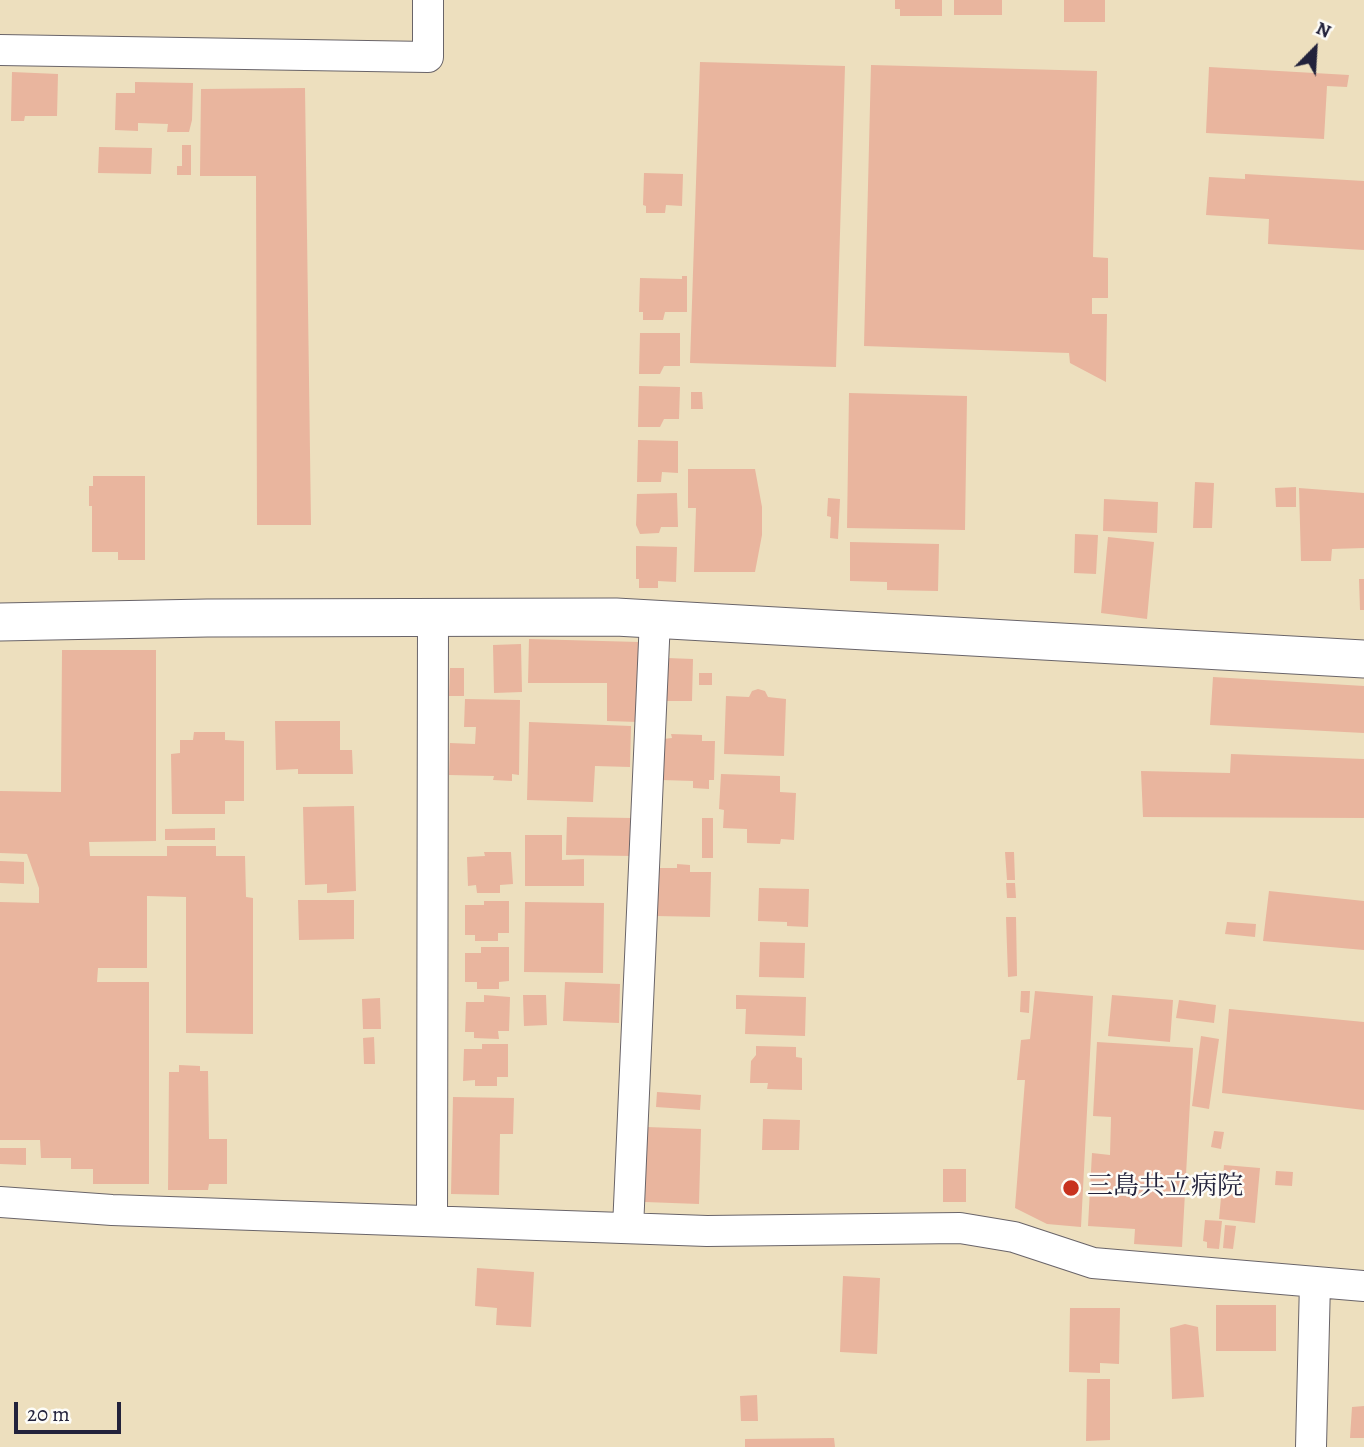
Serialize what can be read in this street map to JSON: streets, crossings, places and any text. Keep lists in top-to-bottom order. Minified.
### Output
{"places":["三島共立病院"],"scale_bar":"20 m","north":"top right"}
